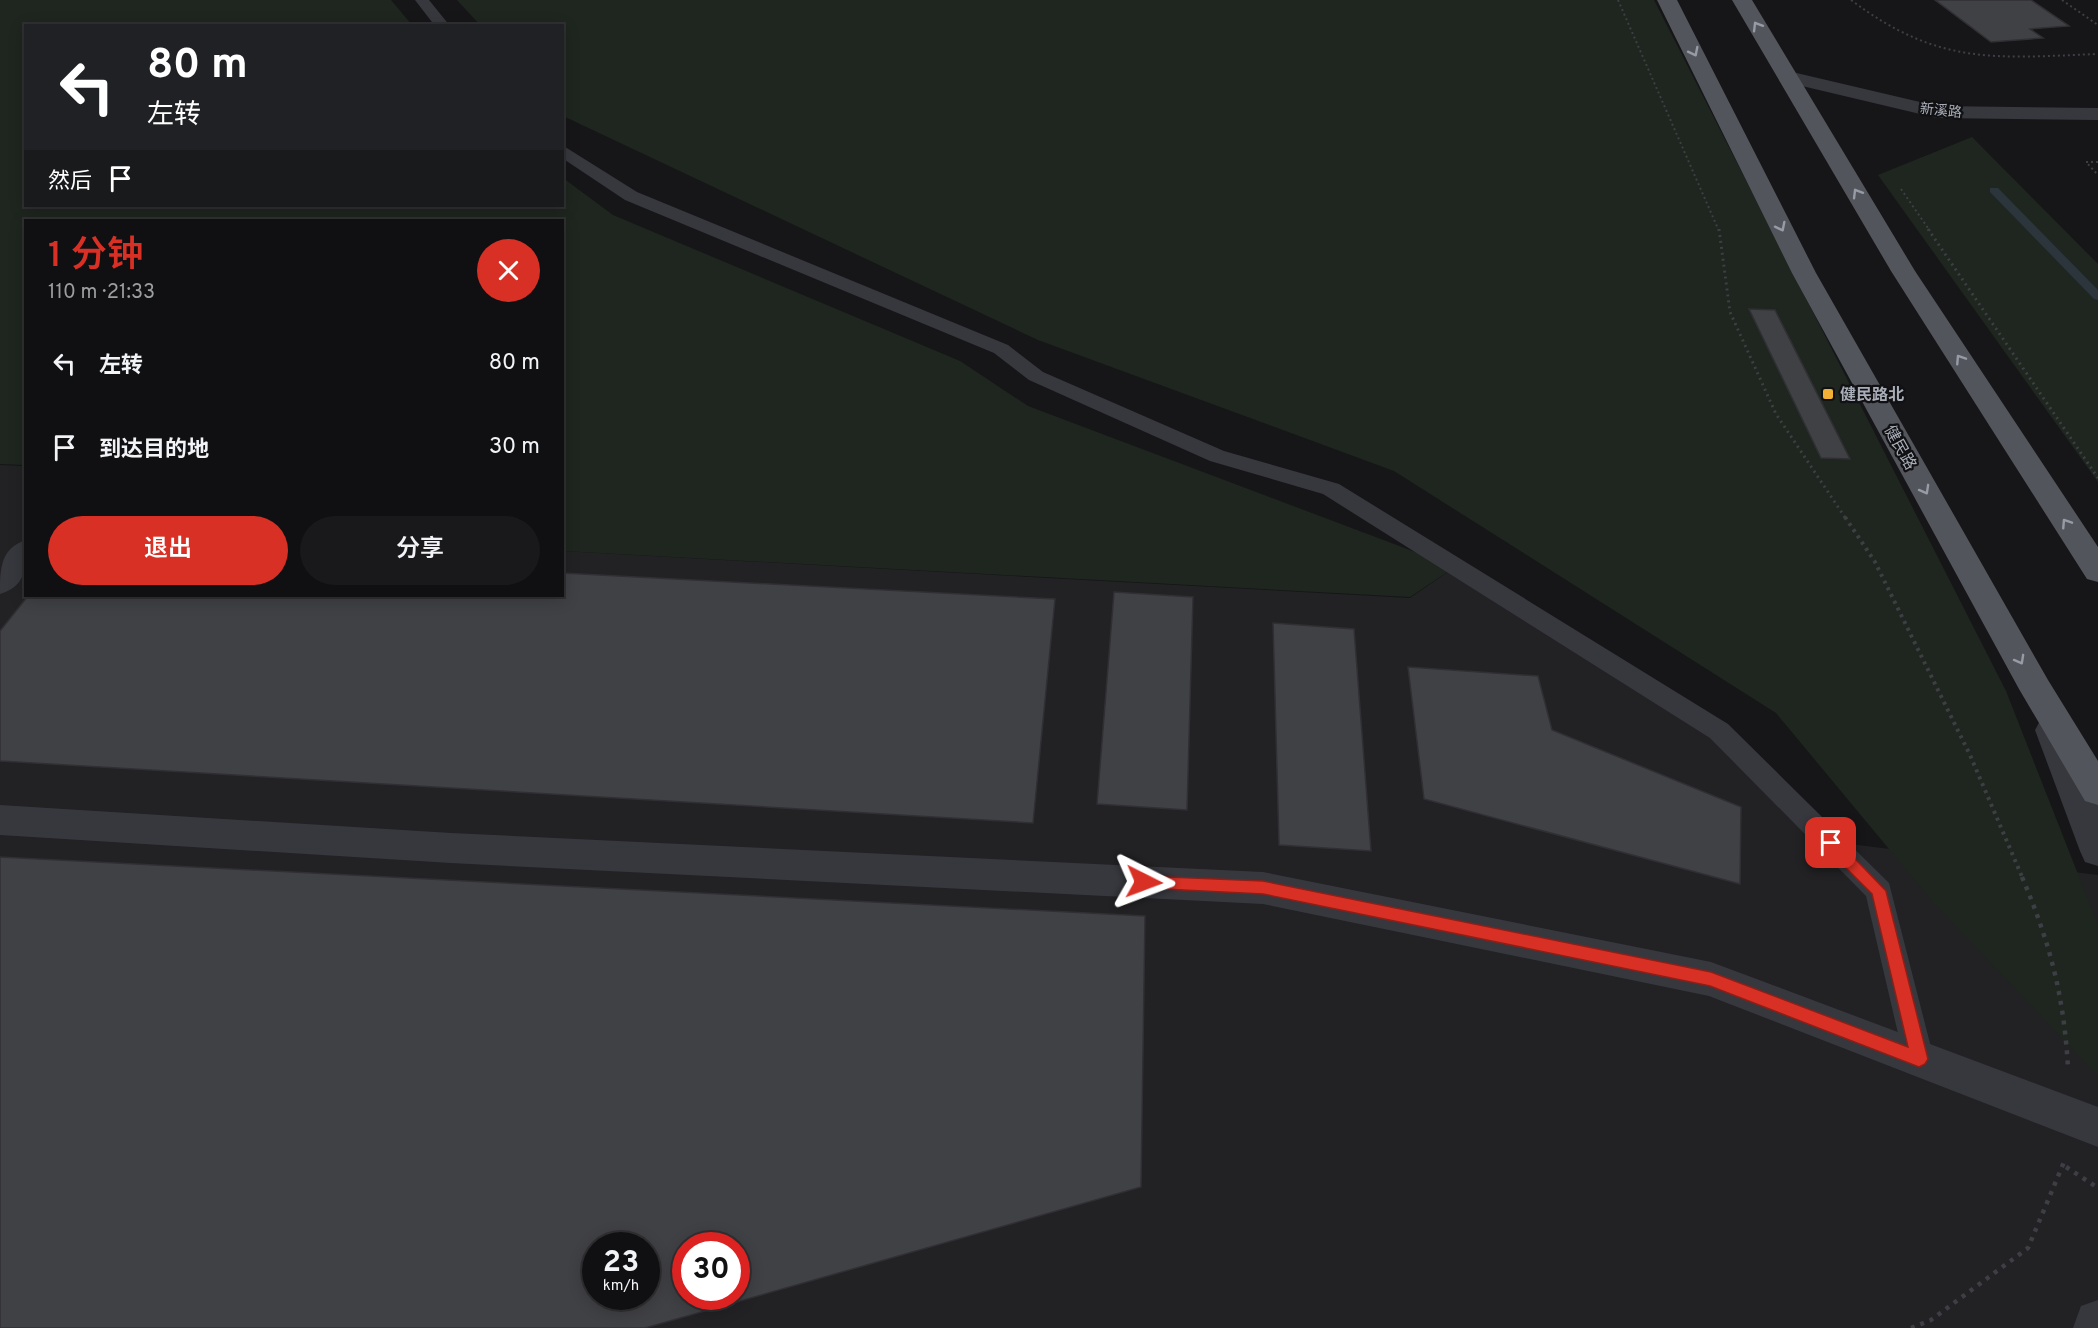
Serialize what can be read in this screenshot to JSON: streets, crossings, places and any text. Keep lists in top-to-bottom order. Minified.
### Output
{"streets":{"main road":["健民路"],"street":["新溪路"]},"places":{"transit":["健民路北"]},"page":{"turn":["80 m","左转"],"then":"然后","heading":["1 分钟","110 m · 21:33"],"list":[{"name":"左转","value":"80 m"},{"name":"到达目的地","value":"30 m"}],"buttons":["退出","分享"],"speed":"23 km/h","limit":"30"}}
